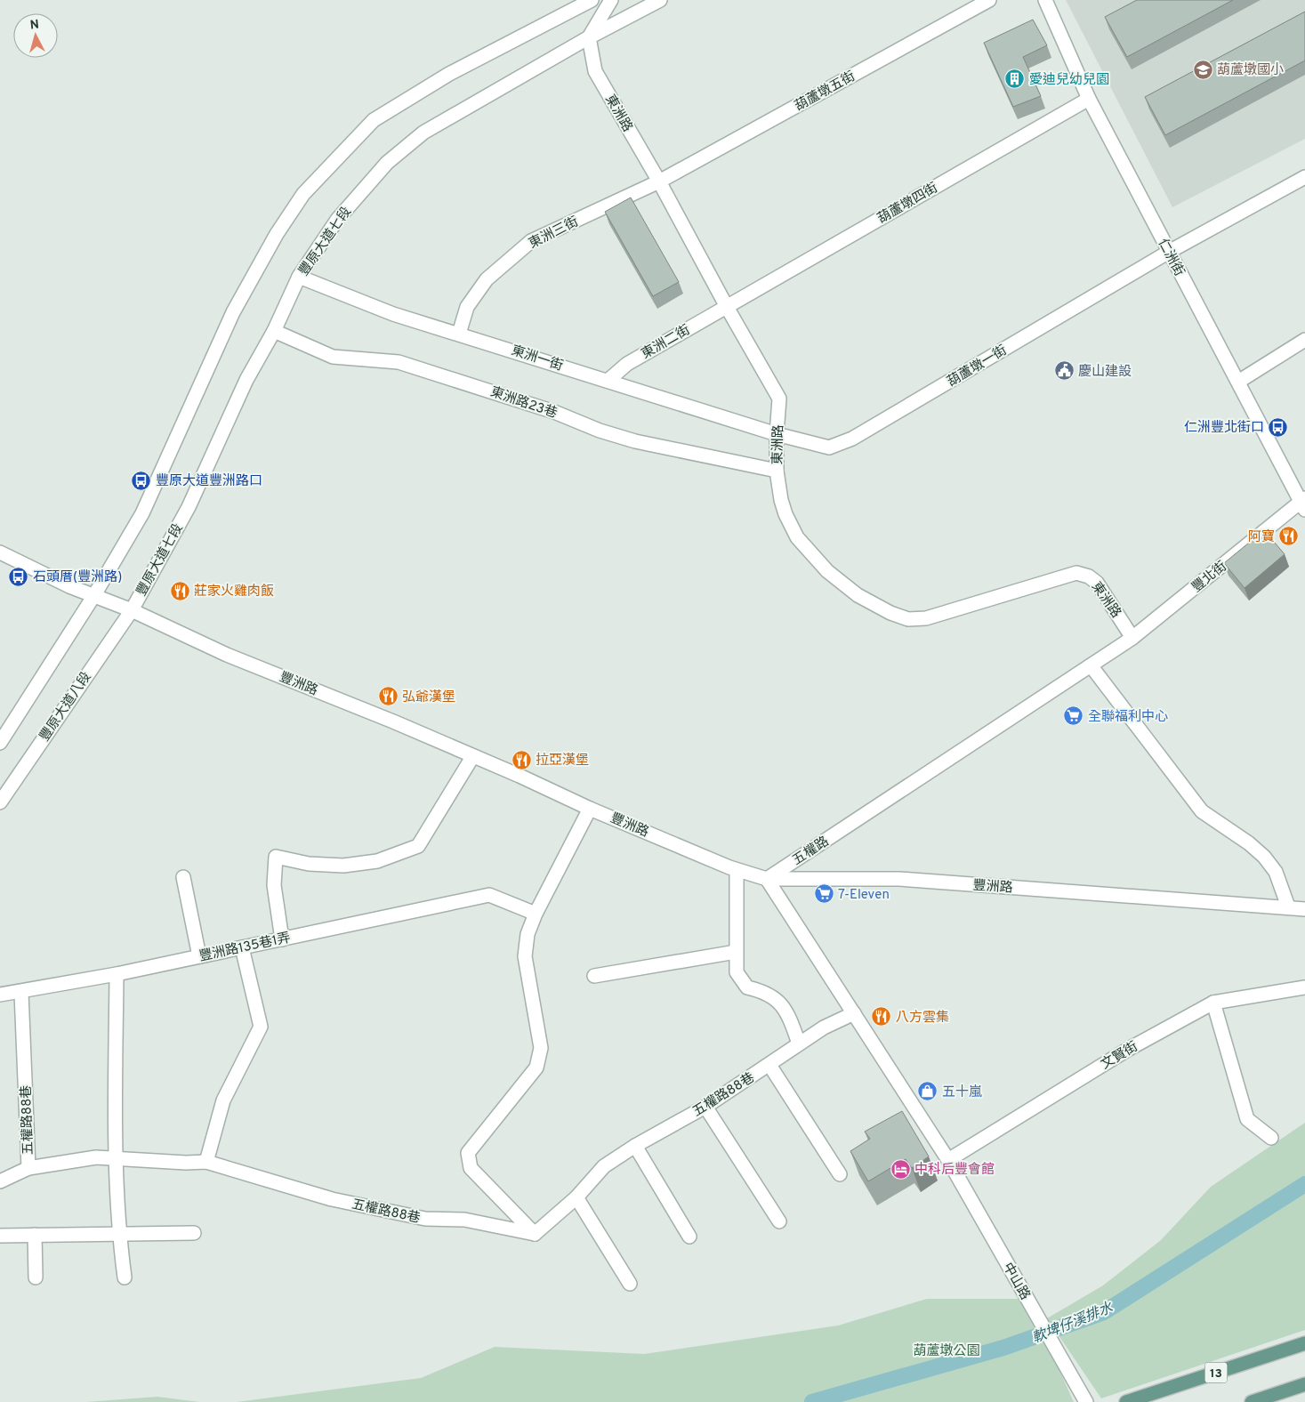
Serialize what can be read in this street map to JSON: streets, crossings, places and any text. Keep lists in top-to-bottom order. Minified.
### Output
{"streets":{"main road":["13"],"street":["葫蘆墩五街","東洲路","葫蘆墩四街","東洲三街","豐原大道七段","仁洲街","東洲二街","東洲一街","葫蘆墩一街","東洲路23巷","豐北街","豐洲路","豐原大道八段","五權路","豐洲路135巷1弄","文賢街","五權路88巷","中山路"]},"crossings":[["葫蘆墩五街","東洲路"],["葫蘆墩五街","東洲三街"],["東洲路","葫蘆墩四街"],["東洲路","東洲三街"],["東洲路","豐原大道七段"],["東洲路","東洲二街"],["東洲路","東洲一街"],["東洲路","葫蘆墩一街"],["東洲路","東洲路23巷"],["東洲路","豐北街"],["東洲路","五權路"],["葫蘆墩四街","仁洲街"],["葫蘆墩四街","東洲二街"],["東洲三街","東洲一街"],["豐原大道七段","東洲一街"],["豐原大道七段","東洲路23巷"],["豐原大道七段","豐洲路"],["豐原大道七段","豐原大道八段"],["仁洲街","葫蘆墩一街"],["仁洲街","豐北街"],["東洲二街","東洲一街"],["東洲一街","葫蘆墩一街"],["豐北街","五權路"],["豐洲路","豐原大道八段"],["豐洲路","五權路"],["豐洲路135巷1弄","五權路88巷"],["文賢街","中山路"]],"water":["軟埤仔溪排水"],"parks":["葫蘆墩公園"],"places":{"school or university":["葫蘆墩國小"],"building":["愛迪兒幼兒園"],"public building":["慶山建設"],"bus stop":["仁洲豐北街口","豐原大道豐洲路口","石頭厝(豐洲路)"],"restaurant":["阿寶","莊家火雞肉飯","弘爺漢堡","拉亞漢堡","八方雲集"],"supermarket":["全聯福利中心","7-Eleven"],"shop":["五十嵐"],"hotel":["中科后豐會館"]},"north":"top"}
